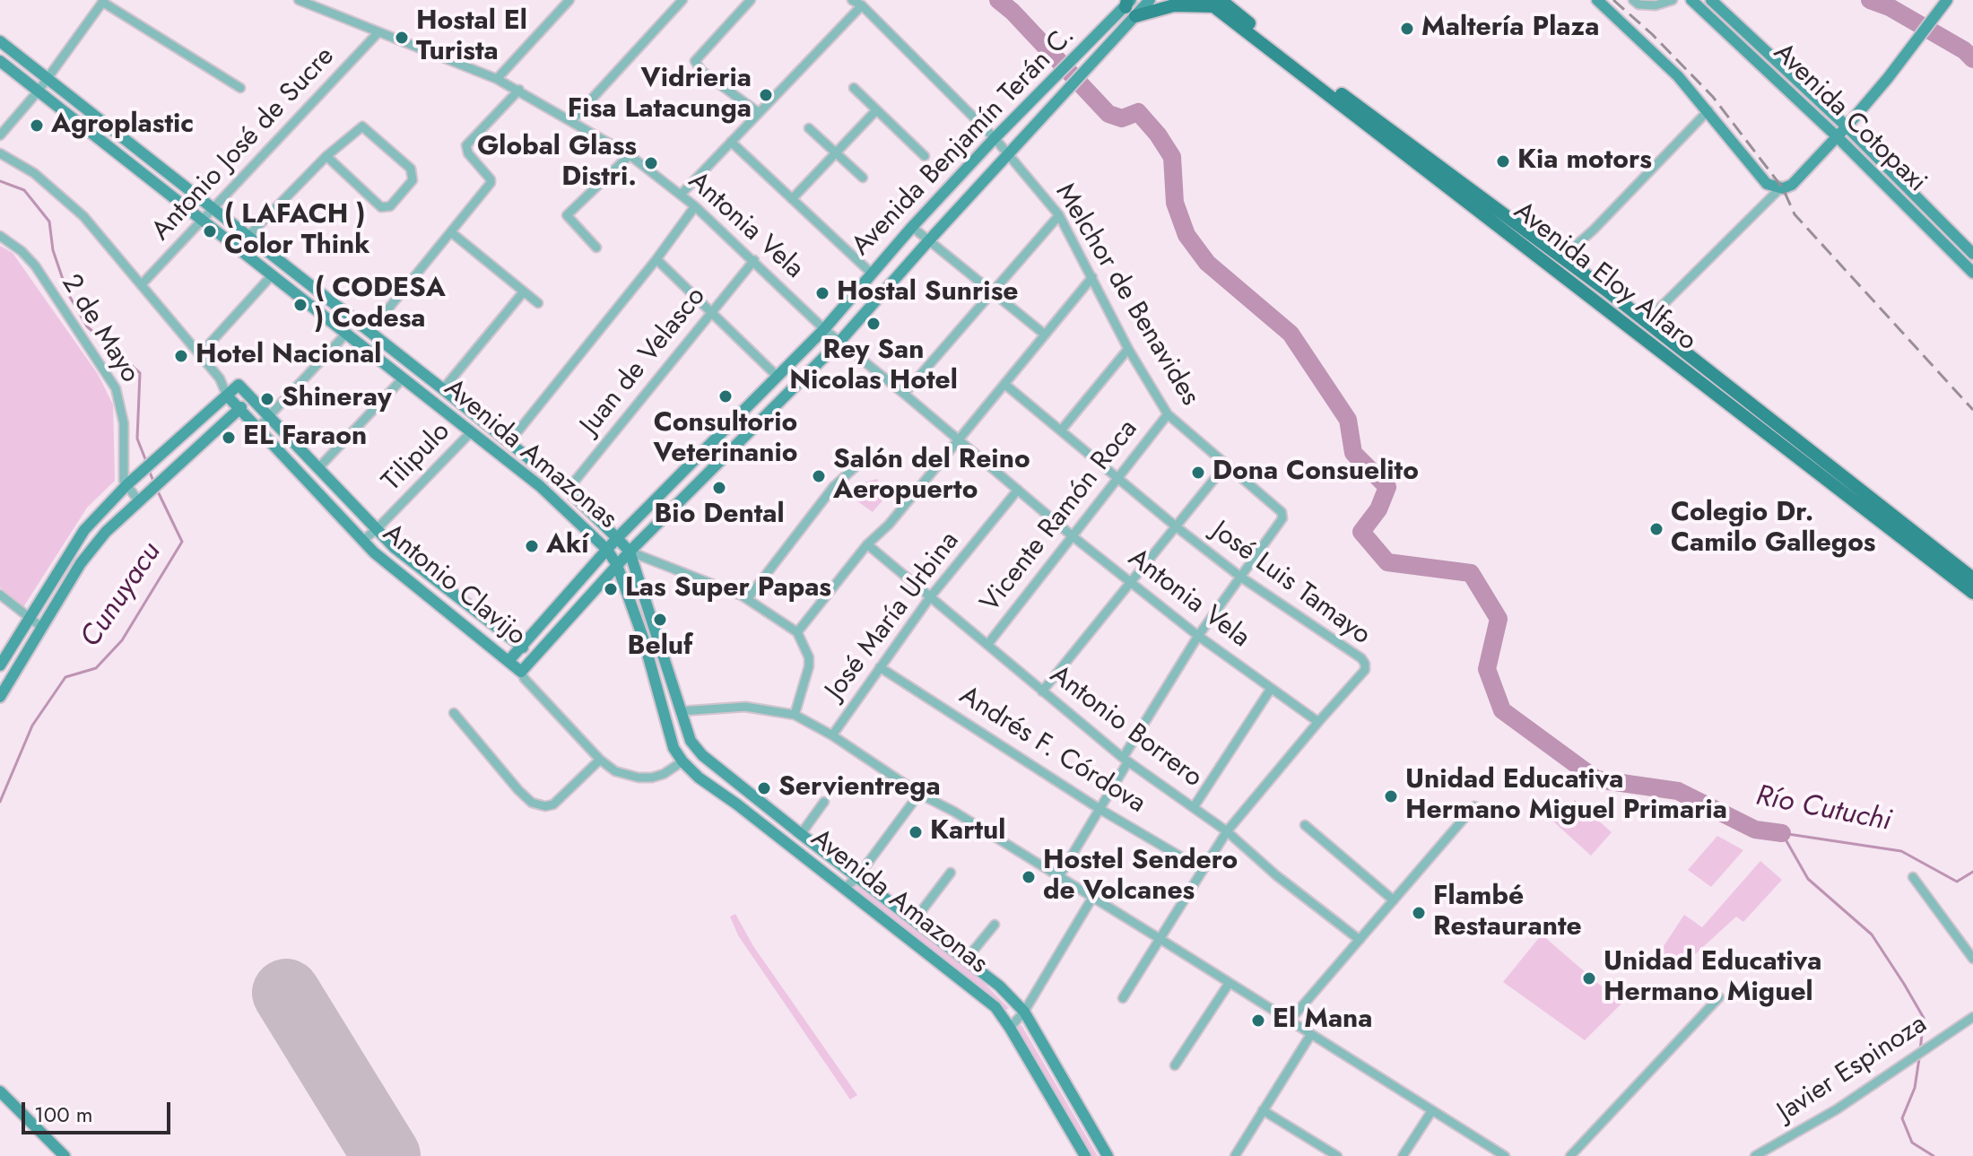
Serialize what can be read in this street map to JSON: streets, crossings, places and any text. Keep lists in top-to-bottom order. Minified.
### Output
{"streets":{"main road":["Avenida Cotopaxi","Avenida Benjamín Terán C.","Avenida Eloy Alfaro","Avenida Amazonas","Antonio Clavijo"],"street":["Antonio José de Sucre","Antonia Vela","Melchor de Benavides","2 de Mayo","Juan de Velasco","Tilipulo","Vicente Ramón Roca","José Luis Tamayo","José María Urbina","Antonio Borrero","Andrés F. Córdova","Javier Espinoza"]},"crossings":[["Avenida Benjamín Terán C.","Antonia Vela"],["Avenida Benjamín Terán C.","Melchor de Benavides"],["Avenida Benjamín Terán C.","Avenida Amazonas"],["Avenida Benjamín Terán C.","Antonio Clavijo"],["Antonio José de Sucre","Antonia Vela"],["Antonio José de Sucre","Avenida Amazonas"],["Antonio José de Sucre","Antonio Clavijo"],["Antonia Vela","Juan de Velasco"],["Antonia Vela","Vicente Ramón Roca"],["Antonia Vela","José Luis Tamayo"],["Antonia Vela","José María Urbina"],["Melchor de Benavides","Vicente Ramón Roca"],["Melchor de Benavides","José Luis Tamayo"],["Juan de Velasco","Avenida Amazonas"],["Avenida Amazonas","Tilipulo"],["Avenida Amazonas","Antonio Clavijo"],["Tilipulo","Antonio Clavijo"],["Vicente Ramón Roca","José Luis Tamayo"],["Vicente Ramón Roca","Antonio Borrero"],["José Luis Tamayo","Antonio Borrero"],["José Luis Tamayo","Andrés F. Córdova"],["José María Urbina","Antonio Borrero"],["José María Urbina","Andrés F. Córdova"]],"water":["Cunuyacu","Río Cutuchi"],"places":["Maltería Plaza","Hostal El Turista","Vidrieria Fisa Latacunga","Agroplastic","Kia motors","Global Glass Distri.","( LAFACH ) Color Think","Hostal Sunrise","( CODESA ) Codesa","Rey San Nicolas Hotel","Hotel Nacional","Consultorio Veterinanio","Shineray","EL Faraon","Dona Consuelito","Salón del Reino Aeropuerto","Bio Dental","Colegio Dr. Camilo Gallegos","Akí","Las Super Papas","Beluf","Servientrega","Unidad Educativa Hermano Miguel Primaria","Kartul","Hostel Sendero de Volcanes","Flambé Restaurante","Unidad Educativa Hermano Miguel","El Mana"],"scale_bar":"100 m"}
